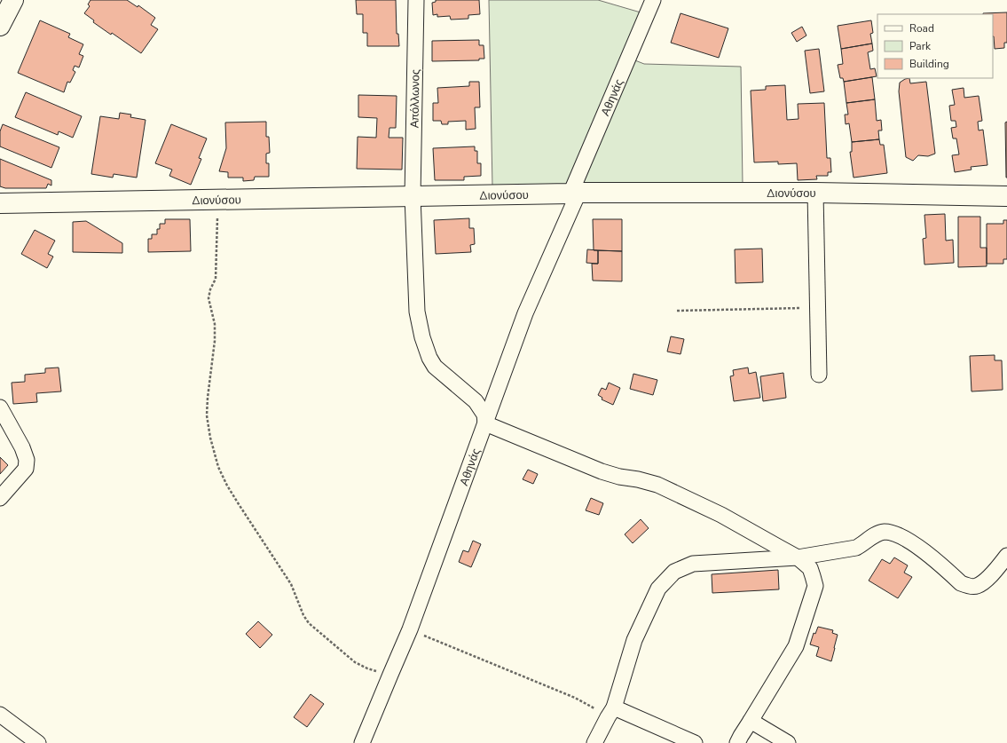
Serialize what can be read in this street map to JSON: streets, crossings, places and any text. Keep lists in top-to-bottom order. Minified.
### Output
{"streets":{"street":["Αθηνάς","Απόλλωνος","Διονύσου"]},"crossings":[["Αθηνάς","Απόλλωνος"],["Αθηνάς","Διονύσου"],["Απόλλωνος","Διονύσου"]],"legend":["Road","Park","Building"]}
